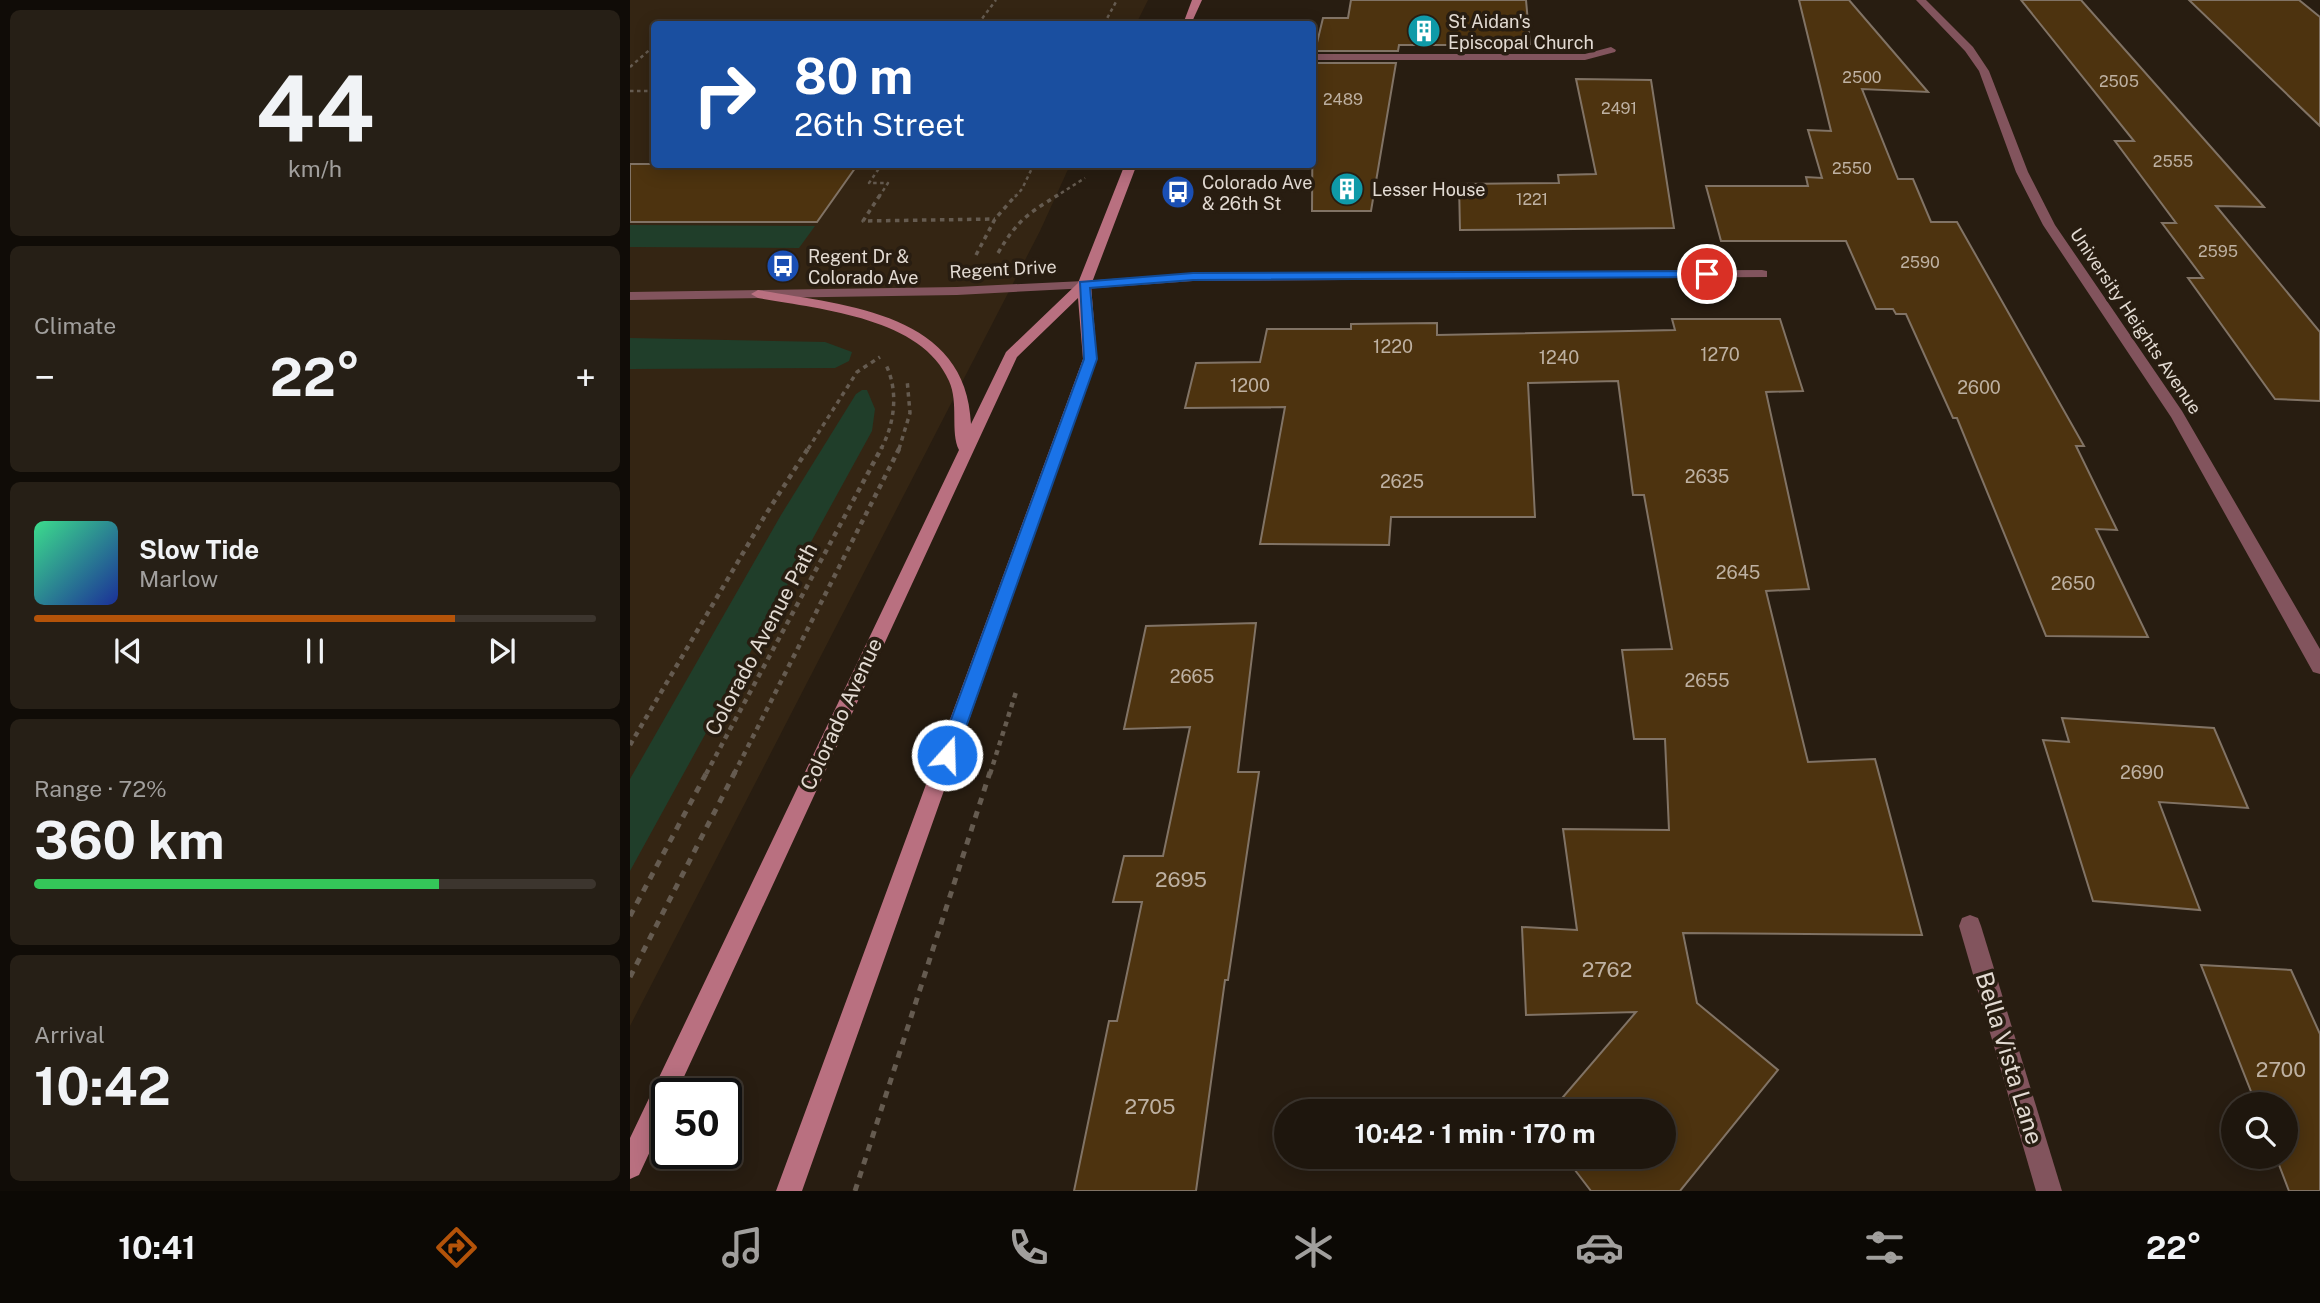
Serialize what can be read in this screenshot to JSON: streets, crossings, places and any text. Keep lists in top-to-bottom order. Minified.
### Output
{"streets":{"main road":["Colorado Avenue"],"street":["Regent Drive","University Heights Avenue","Bella Vista Lane"],"path":["Colorado Avenue Path"]},"crossings":[["Regent Drive","Colorado Avenue"]],"places":{"building":["St Aidan's Episcopal Church","Lesser House"],"bus stop":["Colorado Ave & 26th St","Regent Dr & Colorado Ave"]},"house_numbers":["2500","2505","2489","2491","2555","2550","1221","2595","2590","1220","1270","1240","1200","2600","2635","2625","2645","2650","2665","2655","2690","2695","2762","2700","2705"],"page":{"tile":[["44","km/h"],"Climate",["Range · 72%","360 km"],["Arrival","10:42"]],"turn":["80 m","26th Street"],"heat":["−","22°","+"],"song":["Slow Tide","Marlow"],"limit":"50","trip":"10:42 · 1 min · 170 m","tabs":["10:41","22°"]}}
